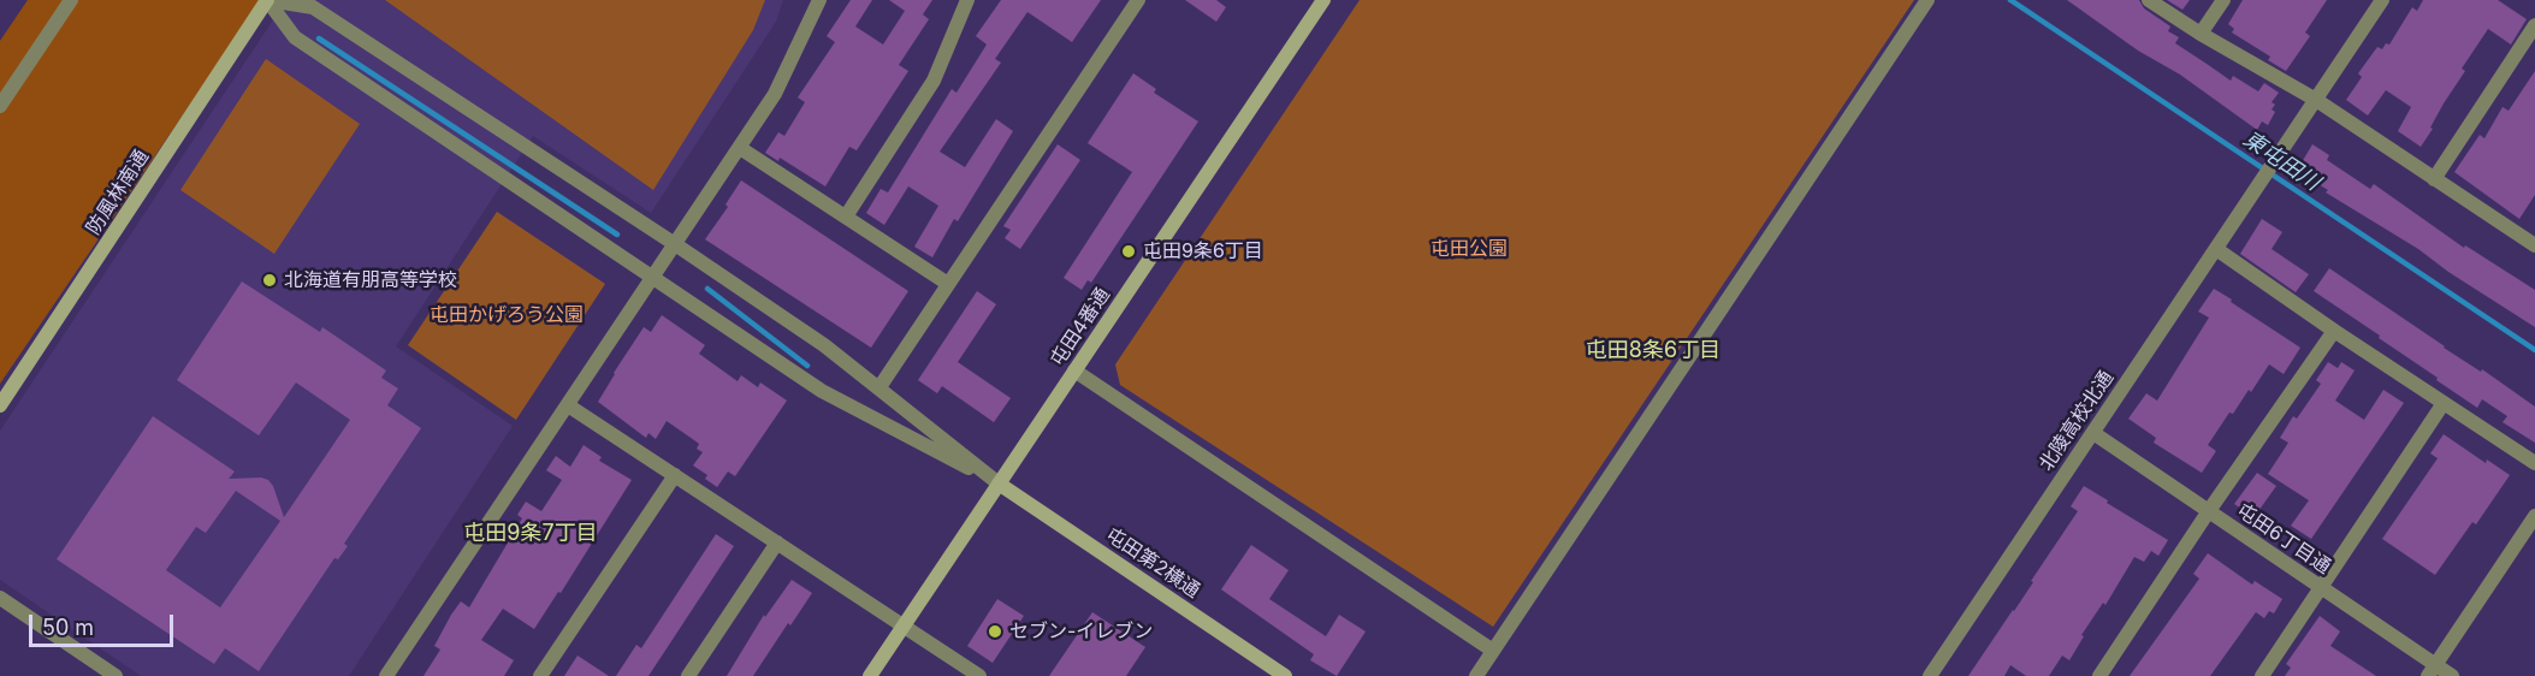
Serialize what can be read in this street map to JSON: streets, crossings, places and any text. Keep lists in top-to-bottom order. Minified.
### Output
{"streets":{"street":["防風林南通","屯田4番通","北陵高校北通","屯田6丁目通","屯田第2横通"]},"crossings":[["屯田4番通","屯田第2横通"],["北陵高校北通","屯田6丁目通"]],"districts":["屯田8条6丁目","屯田9条7丁目"],"water":["東屯田川"],"parks":["屯田公園","屯田かげろう公園"],"places":["屯田9条6丁目","北海道有朋高等学校","セブン-イレブン"],"scale_bar":"50 m"}
